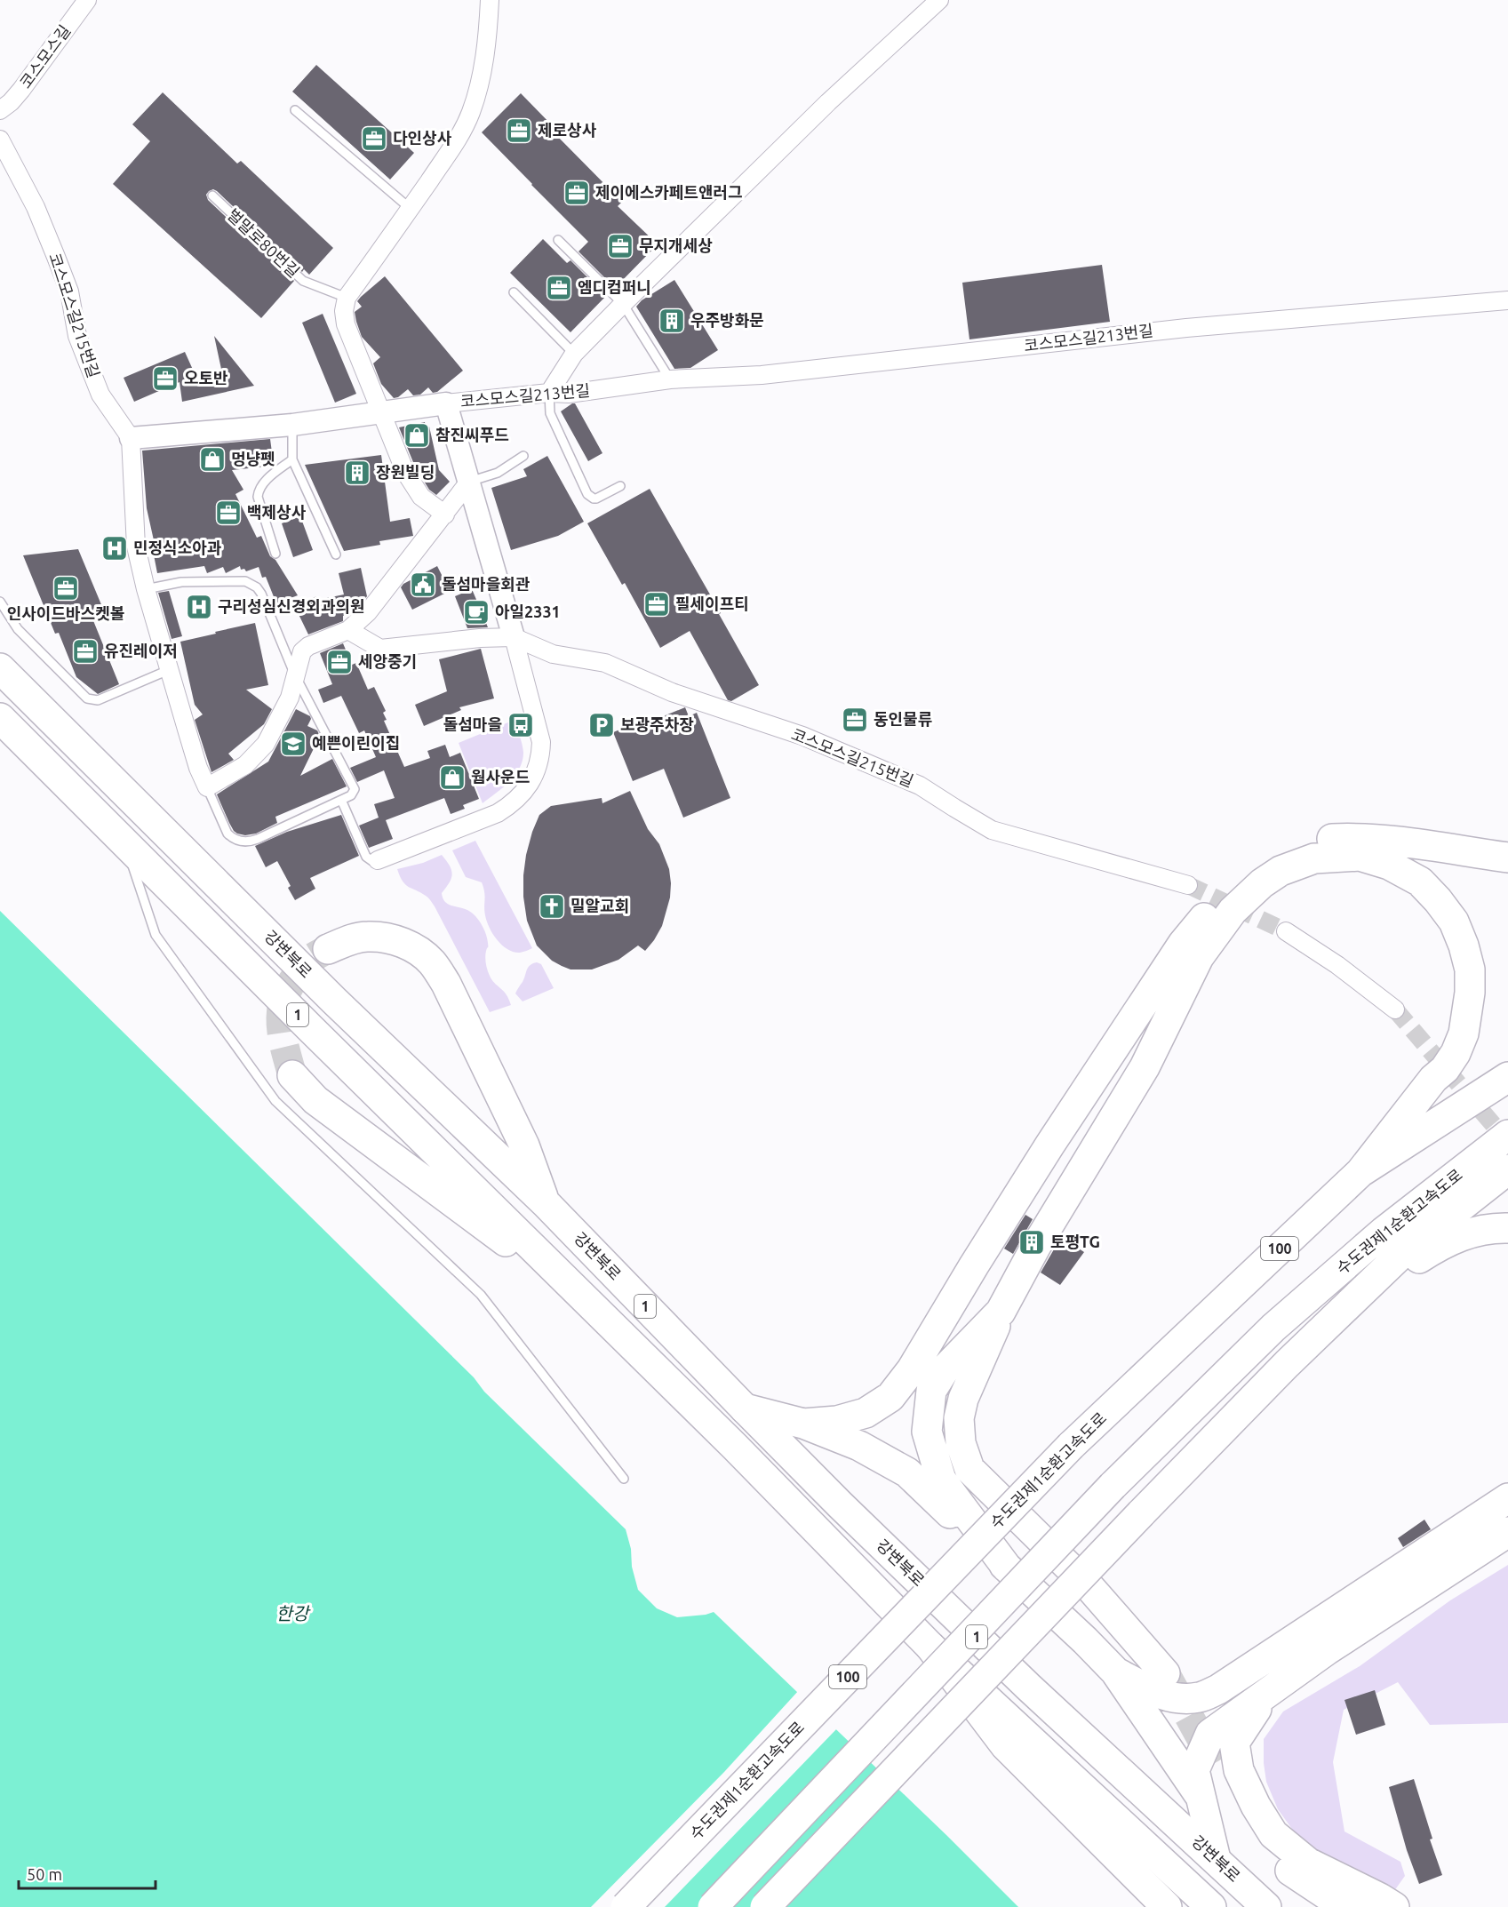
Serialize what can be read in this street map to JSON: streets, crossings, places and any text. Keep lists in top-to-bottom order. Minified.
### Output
{"streets":{"highway":["강변북로","1","수도권제1순환고속도로","100"],"street":["코스모스길","코스모스길215번길","코스모스길213번길"],"lane":["벌말로80번길"]},"crossings":[["코스모스길215번길","코스모스길213번길"]],"water":["한강"],"places":{"office":["제로상사","다인상사","제이에스카페트앤러그","무지개세상","엠디컴퍼니","오토반","백제상사","인사이드바스켓볼","필세이프티","유진레이저","세앙중기","동인물류"],"building":["우주방화문","장원빌딩","토평TG"],"shop":["참진씨푸드","멍냥펫","웜사운드"],"hospital":["민정식소아과","구리성심신경외과의원"],"public building":["돌섬마을회관"],"cafe":["아일2331"],"bus stop":["돌섬마을"],"parking":["보광주차장"],"school or university":["예쁜이린이집"],"church":["밀알교회"]},"scale_bar":"50 m"}
